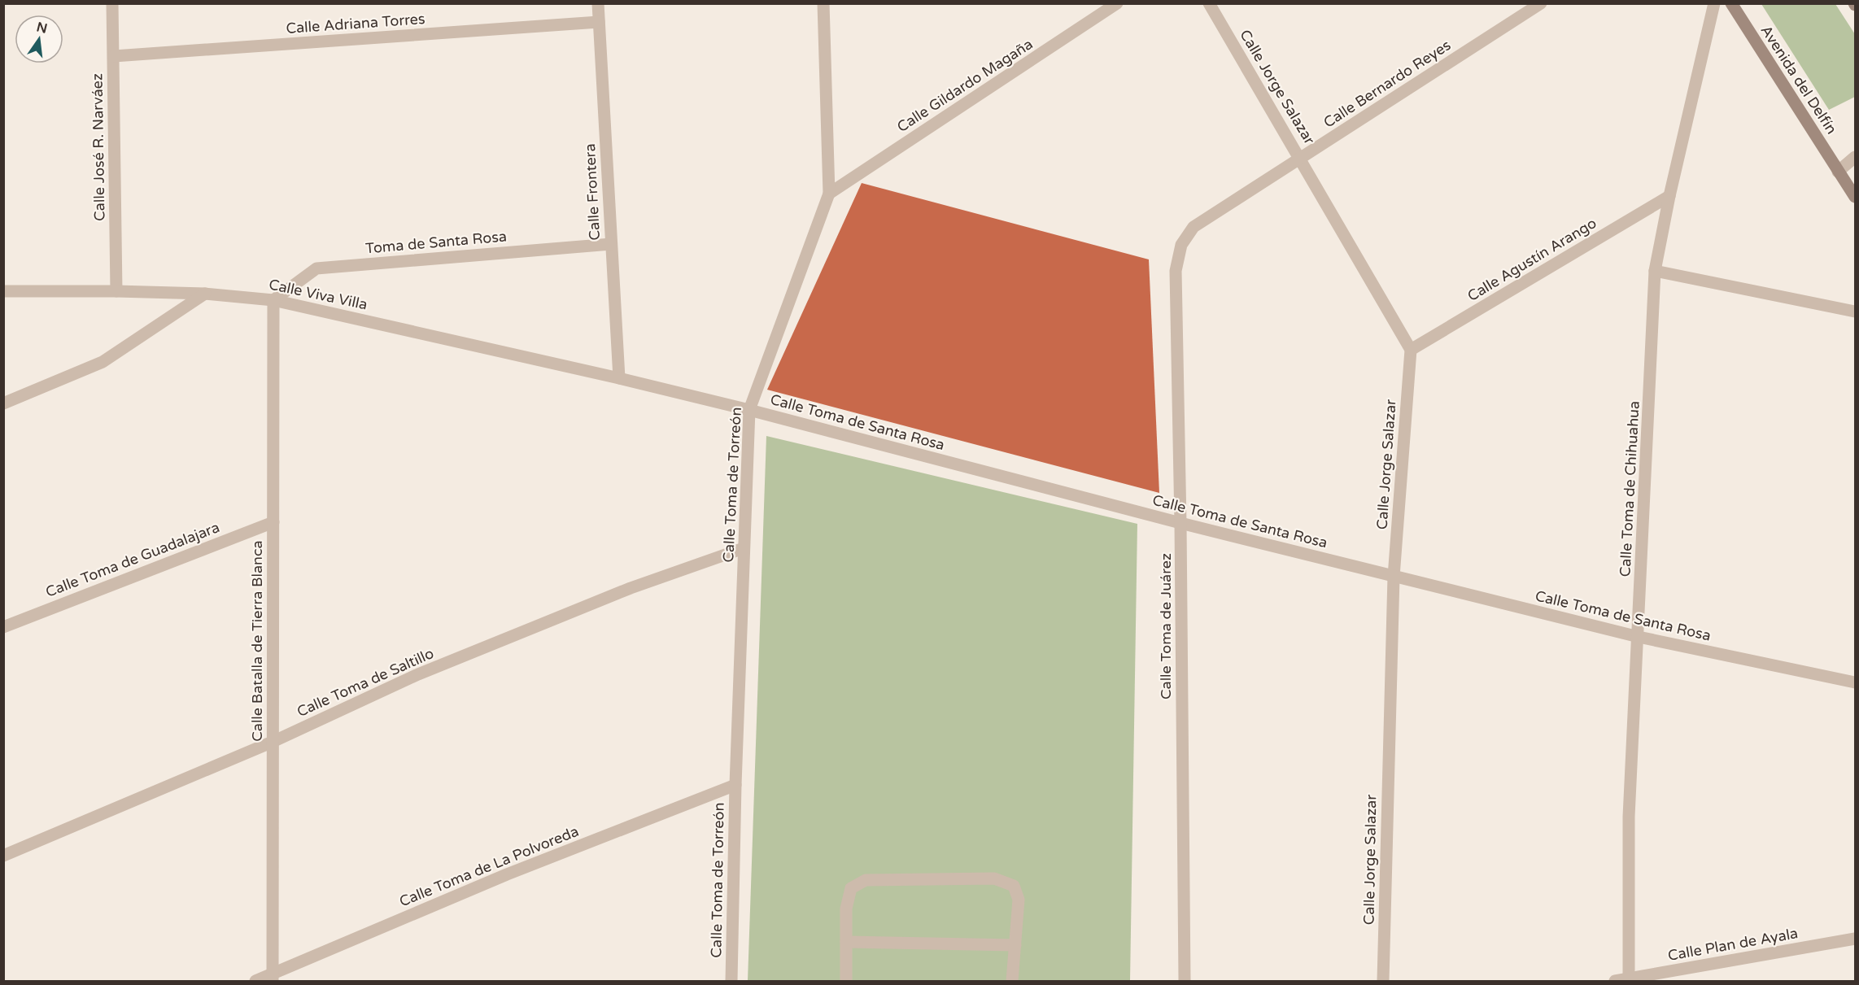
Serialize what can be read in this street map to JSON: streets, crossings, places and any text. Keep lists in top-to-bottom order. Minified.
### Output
{"streets":{"street":["Calle Adriana Torres","Avenida del Delfín","Calle Bernardo Reyes","Calle Gildardo Magaña","Calle Jorge Salazar","Calle José R. Narváez","Calle Frontera","Toma de Santa Rosa","Calle Agustín Arango","Calle Viva Villa","Calle Toma de Santa Rosa","Calle Toma de Torreón","Calle Toma de Chihuahua","Calle Toma de Guadalajara","Calle Toma de Juárez","Calle Batalla de Tierra Blanca","Calle Toma de Saltillo","Calle Toma de La Polvoreda","Calle Plan de Ayala"]},"crossings":[["Calle Adriana Torres","Calle José R. Narváez"],["Calle Adriana Torres","Calle Frontera"],["Calle Bernardo Reyes","Calle Jorge Salazar"],["Calle Bernardo Reyes","Calle Toma de Juárez"],["Calle Gildardo Magaña","Calle Toma de Torreón"],["Calle Jorge Salazar","Calle Agustín Arango"],["Calle Jorge Salazar","Calle Toma de Santa Rosa"],["Calle José R. Narváez","Calle Viva Villa"],["Calle Frontera","Toma de Santa Rosa"],["Calle Frontera","Calle Viva Villa"],["Calle Frontera","Calle Toma de Santa Rosa"],["Toma de Santa Rosa","Calle Viva Villa"],["Toma de Santa Rosa","Calle Batalla de Tierra Blanca"],["Calle Agustín Arango","Calle Toma de Chihuahua"],["Calle Viva Villa","Calle Toma de Santa Rosa"],["Calle Viva Villa","Calle Batalla de Tierra Blanca"],["Calle Toma de Santa Rosa","Calle Toma de Torreón"],["Calle Toma de Santa Rosa","Calle Toma de Chihuahua"],["Calle Toma de Santa Rosa","Calle Toma de Juárez"],["Calle Toma de Torreón","Calle Toma de Saltillo"],["Calle Toma de Torreón","Calle Toma de La Polvoreda"],["Calle Toma de Chihuahua","Calle Plan de Ayala"],["Calle Toma de Guadalajara","Calle Batalla de Tierra Blanca"],["Calle Batalla de Tierra Blanca","Calle Toma de Saltillo"],["Calle Batalla de Tierra Blanca","Calle Toma de La Polvoreda"]],"north":"top"}
